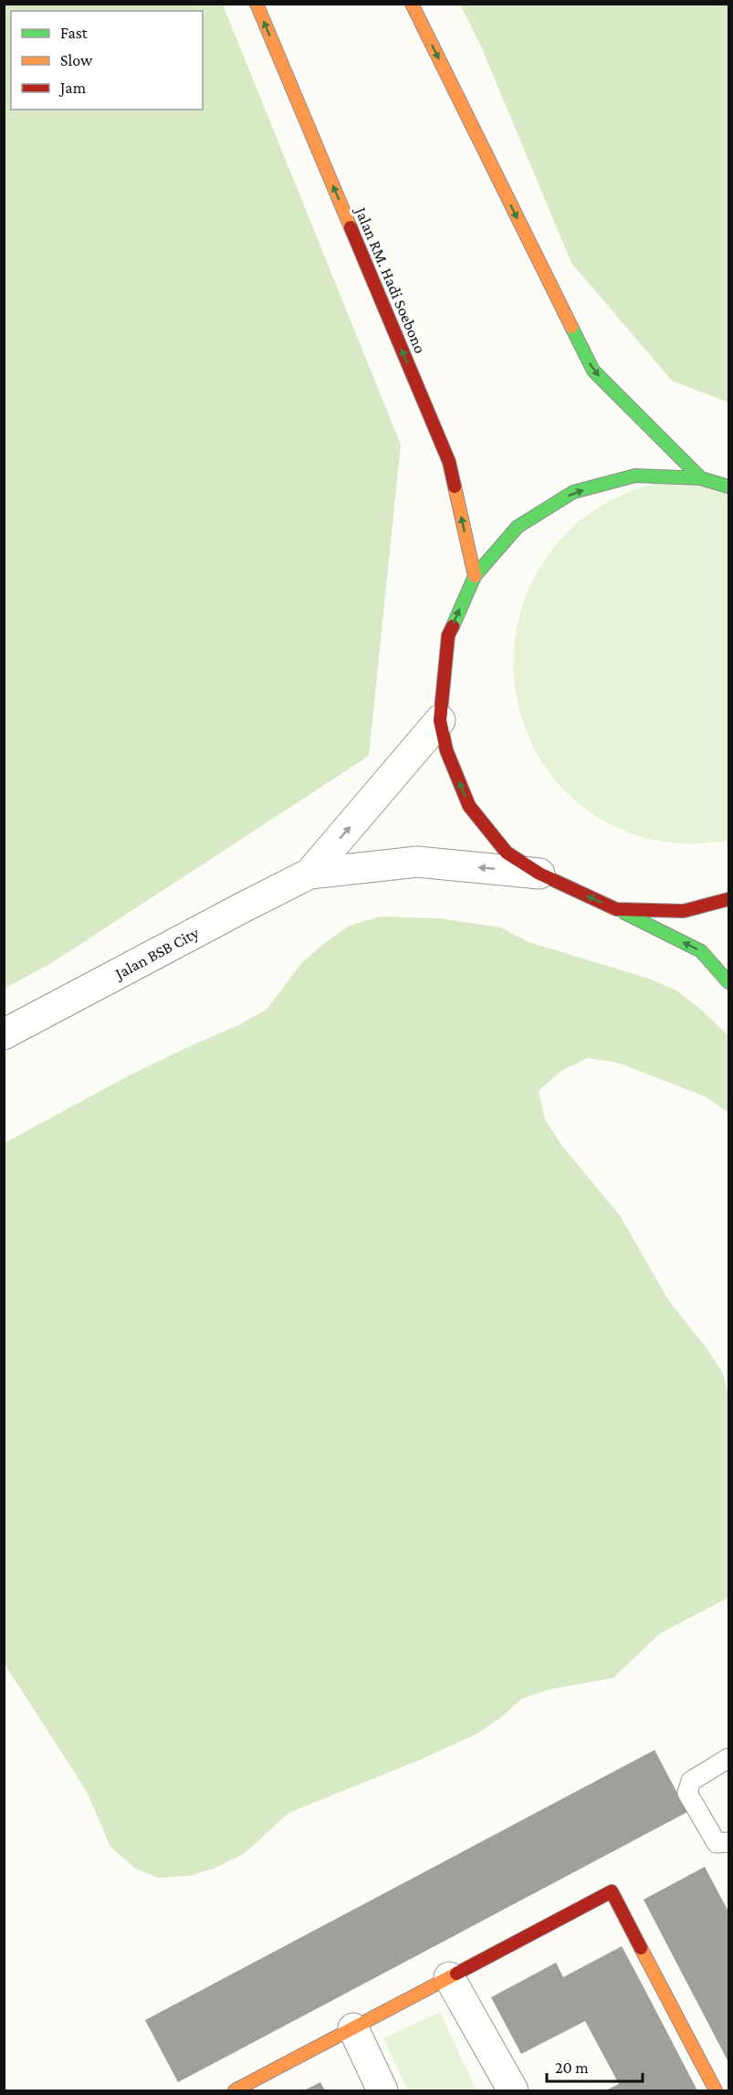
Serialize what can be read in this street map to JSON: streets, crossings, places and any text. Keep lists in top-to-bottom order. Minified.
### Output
{"streets":{"main road":["Jalan RM. Hadi Soebono"],"street":["Jalan BSB City"]},"one_way":["Jalan RM. Hadi Soebono"],"legend":["Fast","Slow","Jam"],"scale_bar":"20 m"}
